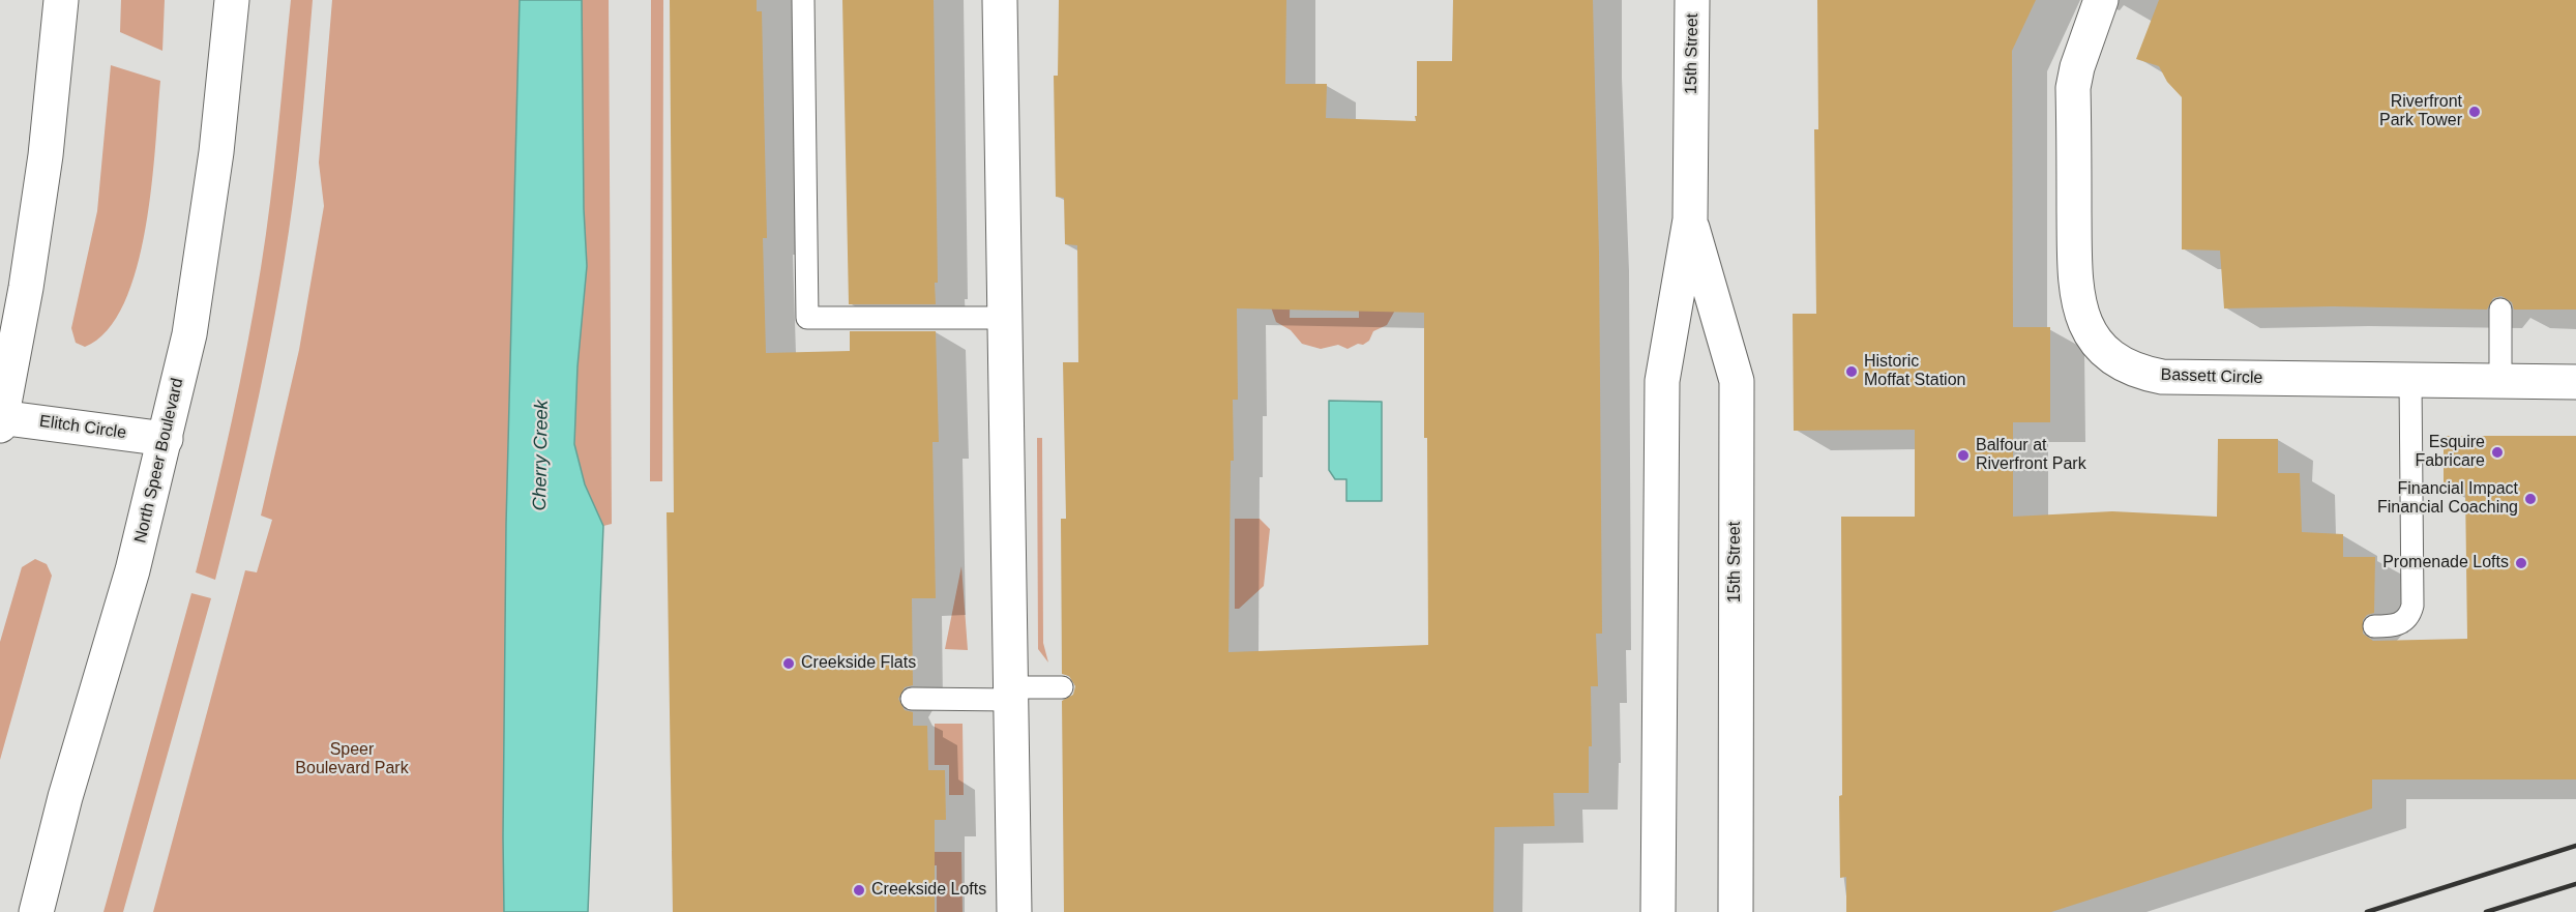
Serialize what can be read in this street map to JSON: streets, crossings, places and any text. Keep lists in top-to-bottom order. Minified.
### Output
{"streets":{"main road":["15th Street","Bassett Circle","Elitch Circle","North Speer Boulevard"]},"crossings":[["Elitch Circle","North Speer Boulevard"]],"water":["Cherry Creek"],"parks":["Speer Boulevard Park"],"places":["Riverfront Park Tower","Historic Moffat Station","Esquire Fabricare","Balfour at Riverfront Park","Financial Impact Financial Coaching","Promenade Lofts","Creekside Flats","Creekside Lofts"]}
